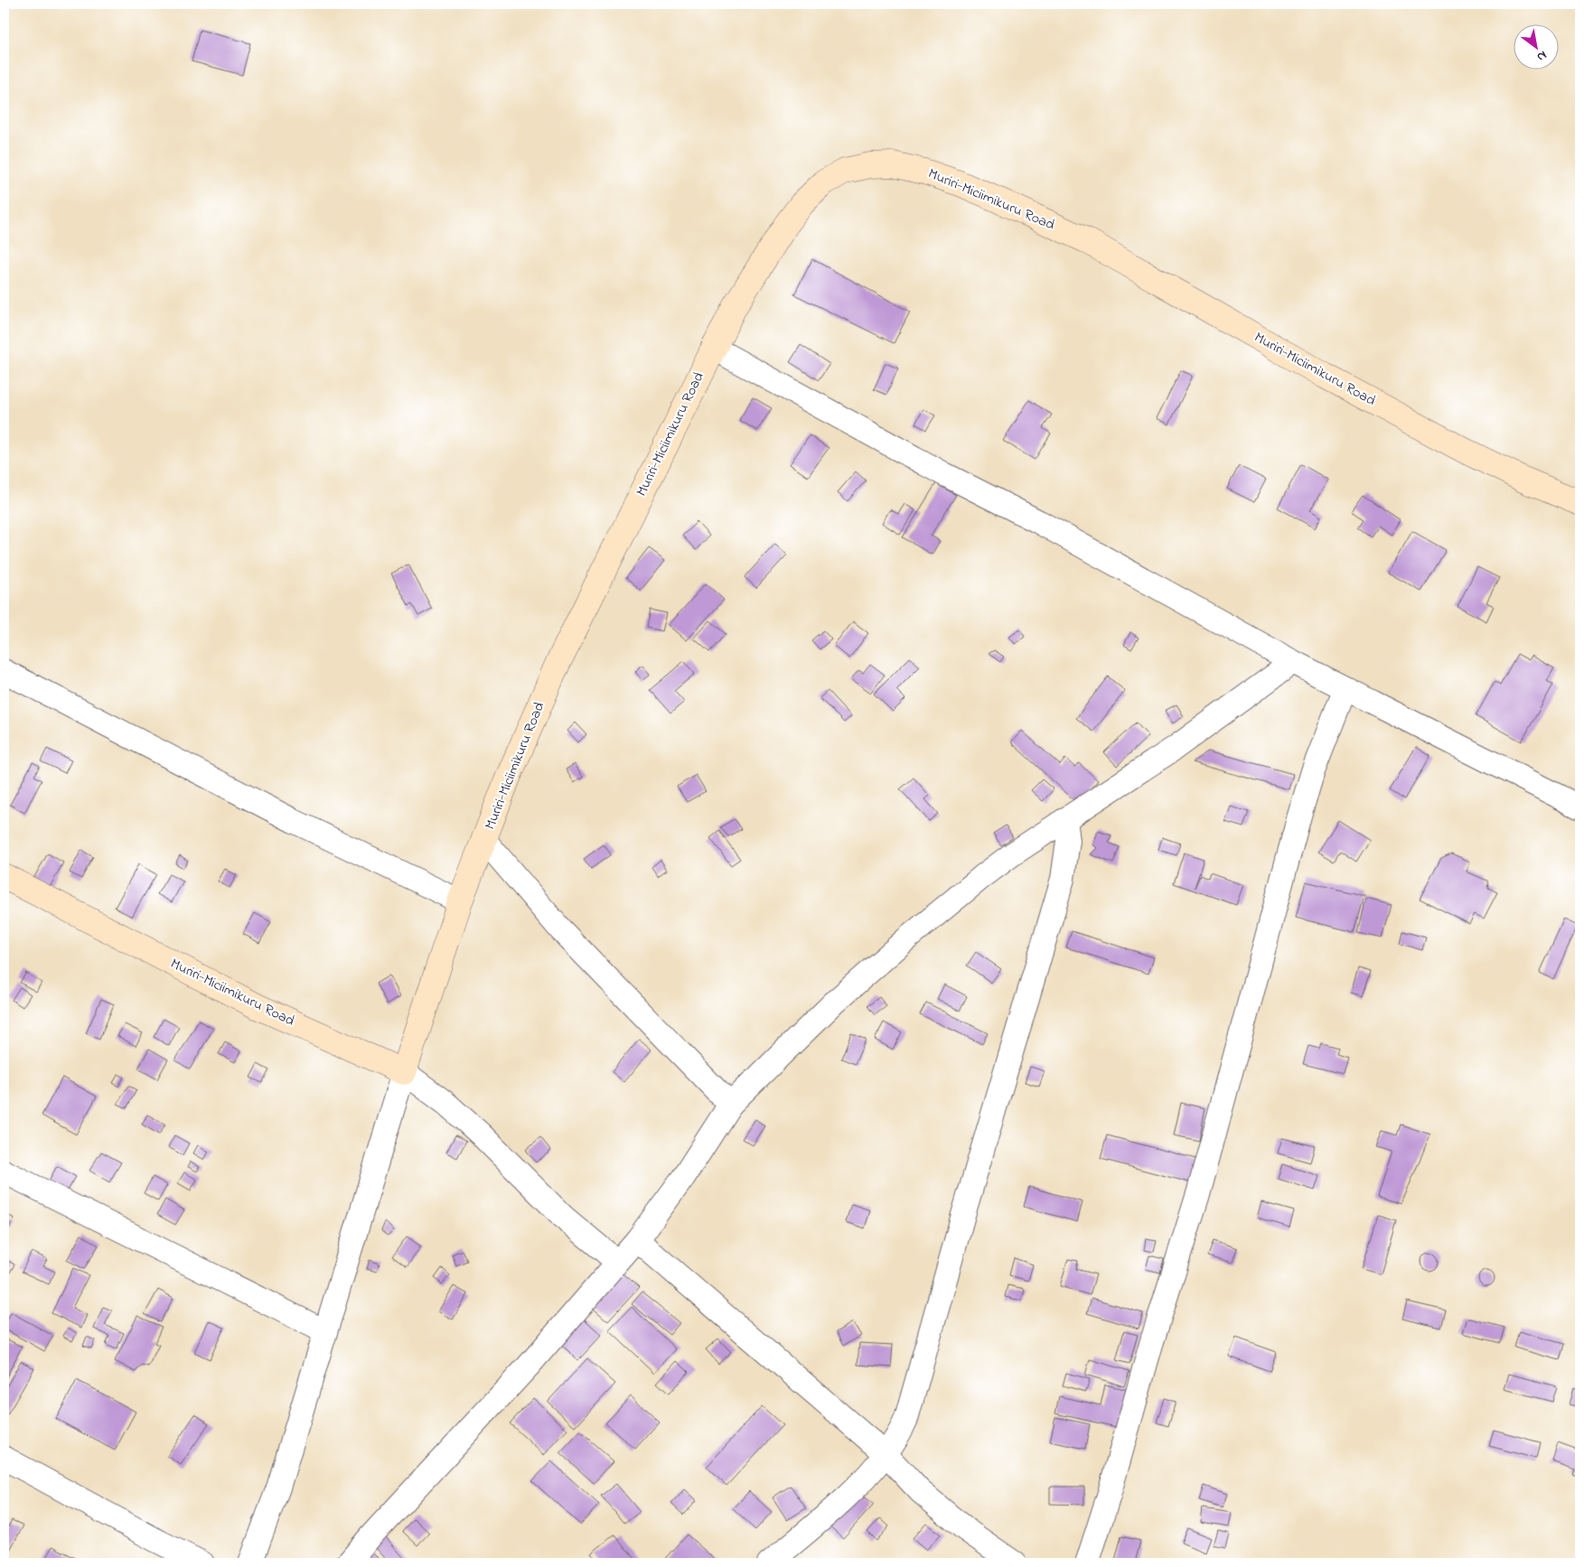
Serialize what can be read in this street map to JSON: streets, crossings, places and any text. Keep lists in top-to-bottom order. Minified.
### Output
{"streets":{"street":["Muriri-Miciimikuru Road"]},"north":"bottom right"}
